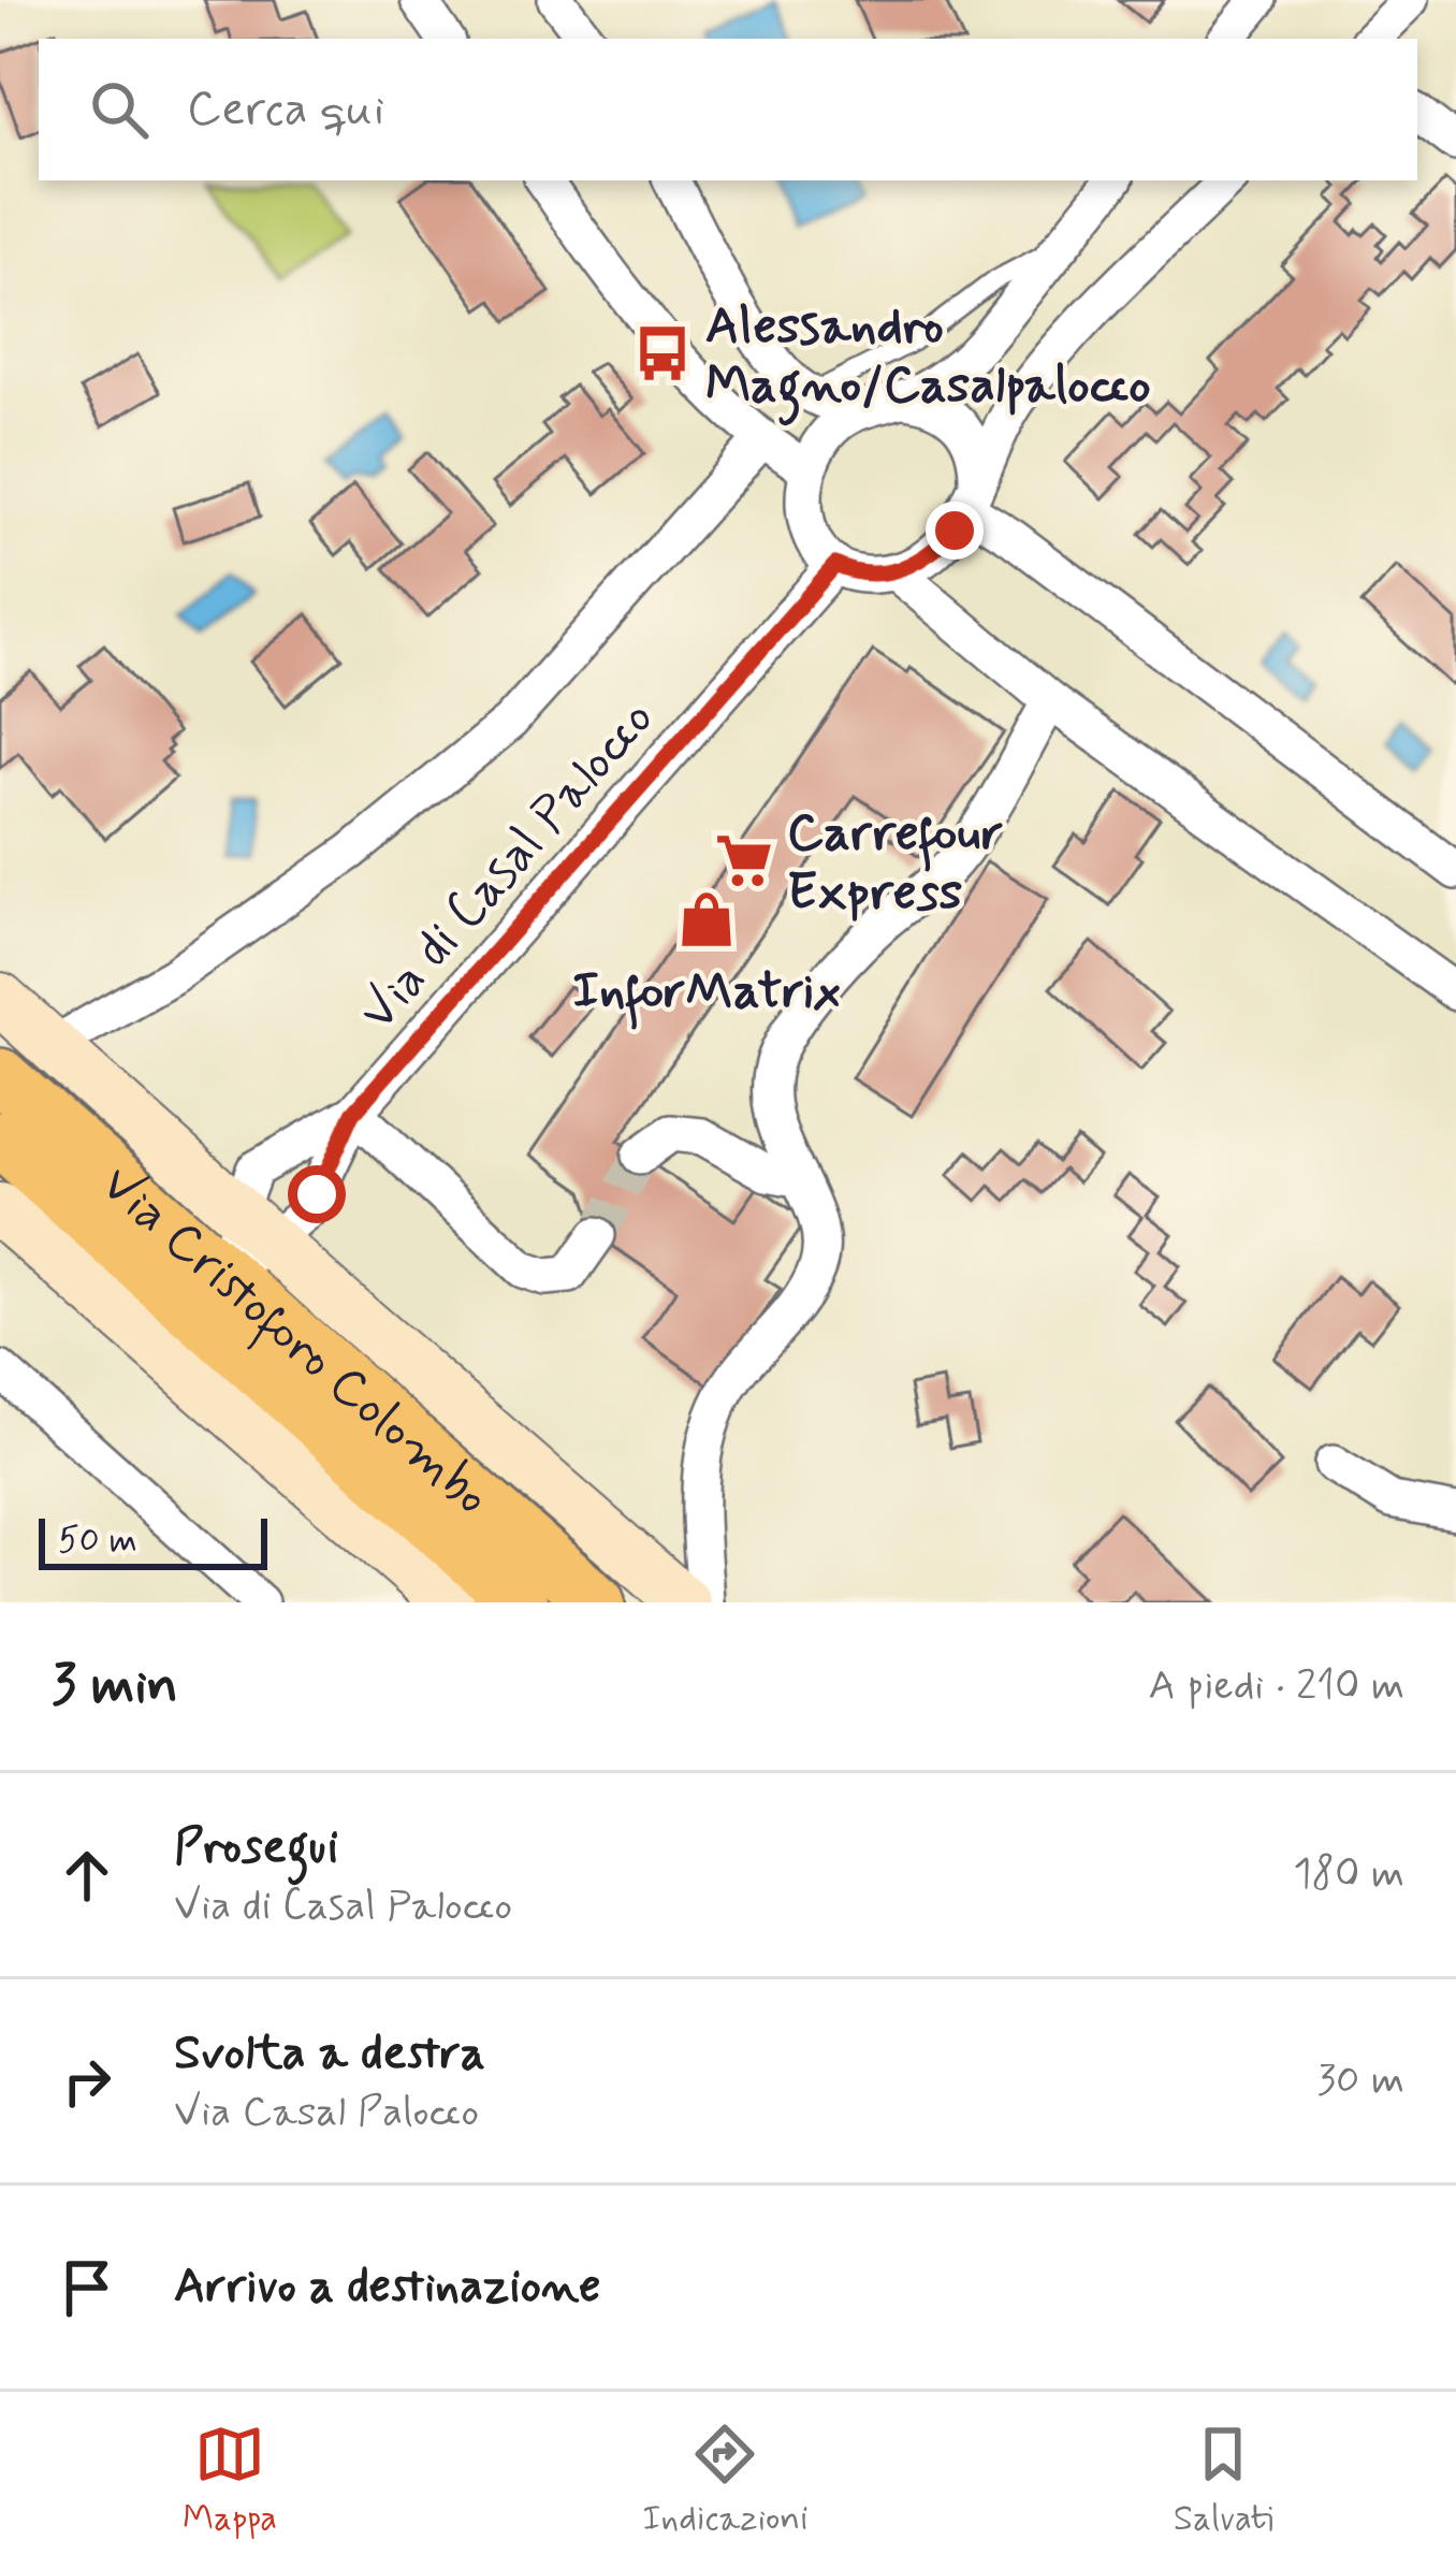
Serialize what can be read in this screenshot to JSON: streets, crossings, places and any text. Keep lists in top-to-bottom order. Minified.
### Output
{"streets":{"main road":["Via Cristoforo Colombo"],"street":["Via di Casal Palocco"]},"crossings":[["Via di Casal Palocco","Via Cristoforo Colombo"]],"places":{"bus stop":["Alessandro Magno/Casalpalocco"],"supermarket":["Carrefour Express"],"shop":["InforMatrix"]},"scale_bar":"50 m","page":{"search":"Cerca qui","scale":"50 m","heading":["3 min","A piedi · 210 m"],"list":[["Prosegui","Via di Casal Palocco","180 m"],["Svolta a destra","Via Casal Palocco","30 m"],"Arrivo a destinazione"],"nav":["Mappa","Indicazioni","Salvati"]}}
